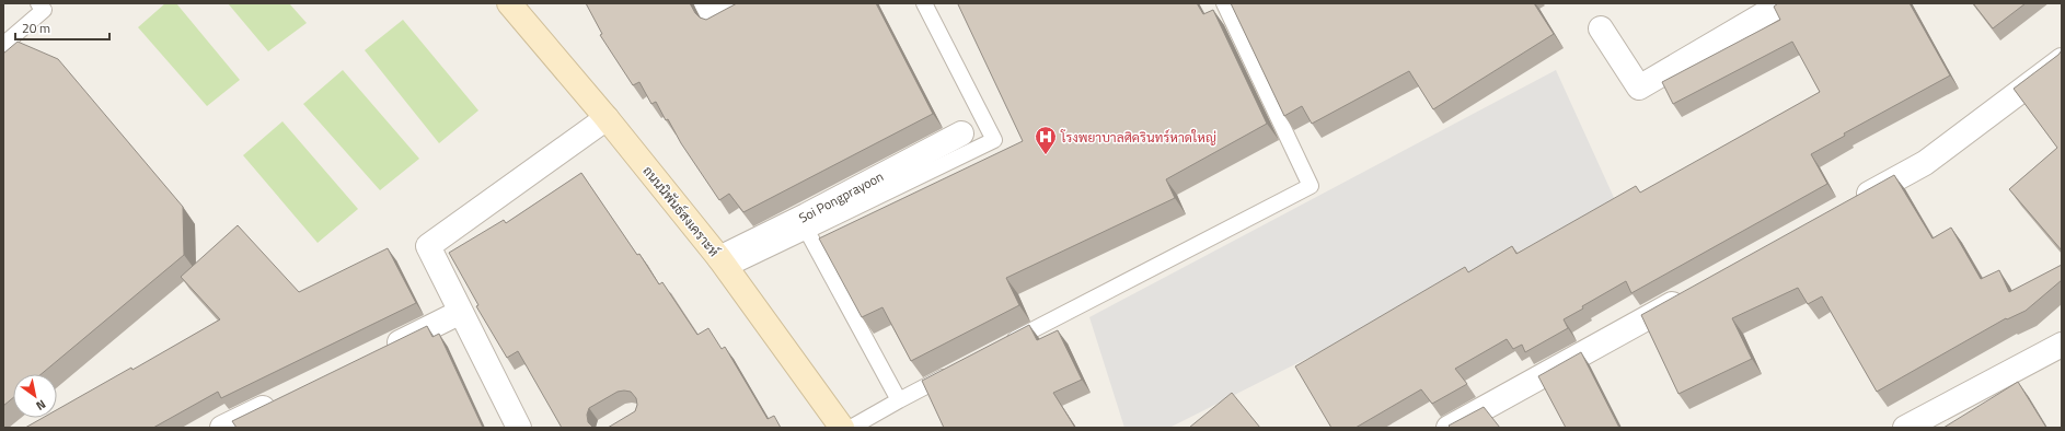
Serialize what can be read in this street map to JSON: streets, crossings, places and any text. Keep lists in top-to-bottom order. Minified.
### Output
{"streets":{"main road":["ถนนนิพันธ์สงเคราะห์"],"street":["Soi Pongprayoon"]},"crossings":[["Soi Pongprayoon","ถนนนิพันธ์สงเคราะห์"]],"places":{"hospital":["โรงพยาบาลศิครินทร์หาดใหญ่"]},"scale_bar":"20 m","north":"bottom right"}
